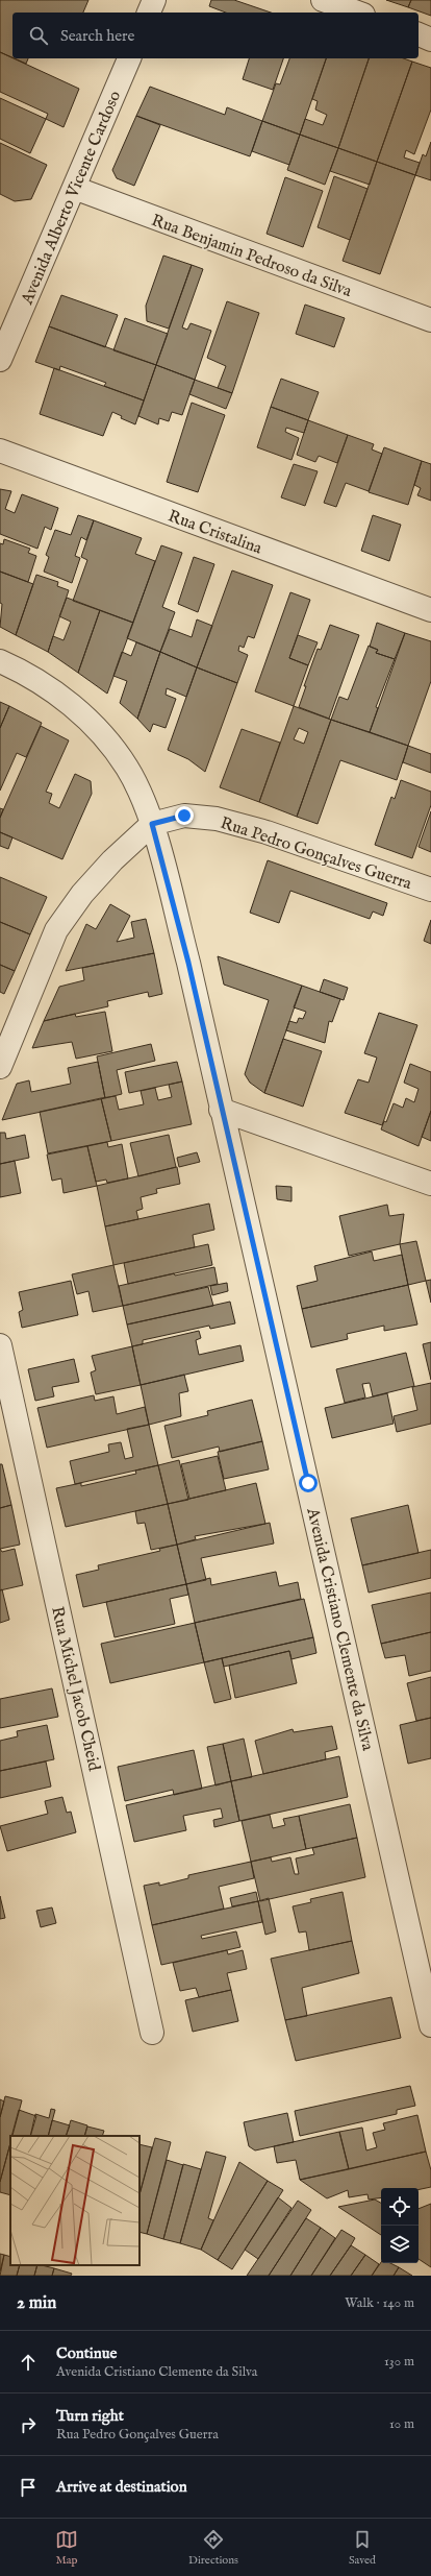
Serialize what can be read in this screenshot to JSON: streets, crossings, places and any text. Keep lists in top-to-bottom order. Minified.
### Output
{"streets":{"street":["Avenida Alberto Vicente Cardoso","Rua Benjamin Pedroso da Silva","Rua Cristalina","Rua Pedro Gonçalves Guerra","Avenida Cristiano Clemente da Silva","Rua Michel Jacob Cheid"]},"crossings":[["Avenida Alberto Vicente Cardoso","Rua Benjamin Pedroso da Silva"],["Rua Pedro Gonçalves Guerra","Avenida Cristiano Clemente da Silva"]],"page":{"search":"Search here","heading":["2 min","Walk · 140 m"],"list":[["Continue","Avenida Cristiano Clemente da Silva","130 m"],["Turn right","Rua Pedro Gonçalves Guerra","10 m"],"Arrive at destination"],"nav":["Map","Directions","Saved"]}}
